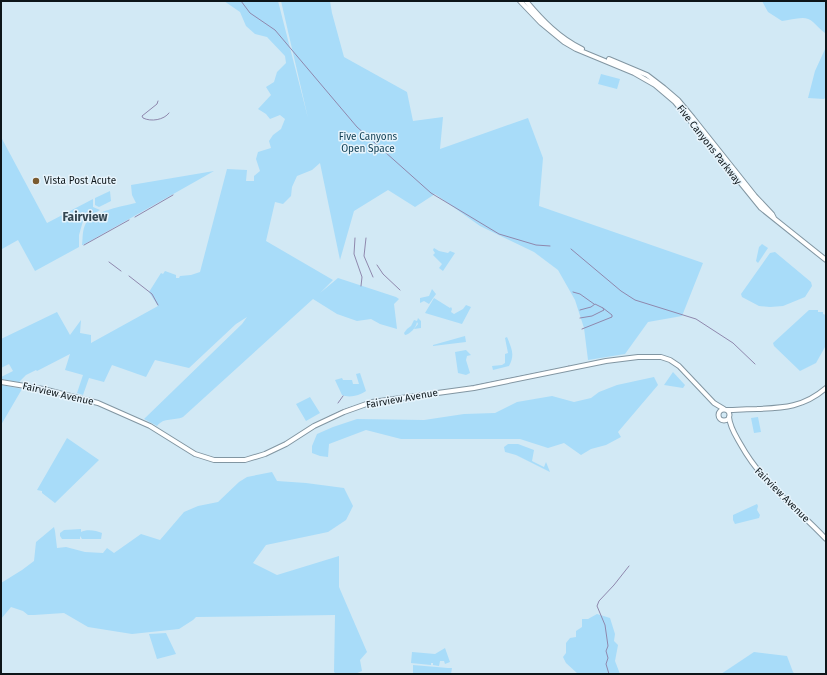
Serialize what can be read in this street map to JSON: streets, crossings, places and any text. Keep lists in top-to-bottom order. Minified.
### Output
{"streets":{"main road":["Five Canyons Parkway","Fairview Avenue"]},"districts":["Fairview"],"parks":["Five Canyons Open Space"],"places":["Vista Post Acute"]}
